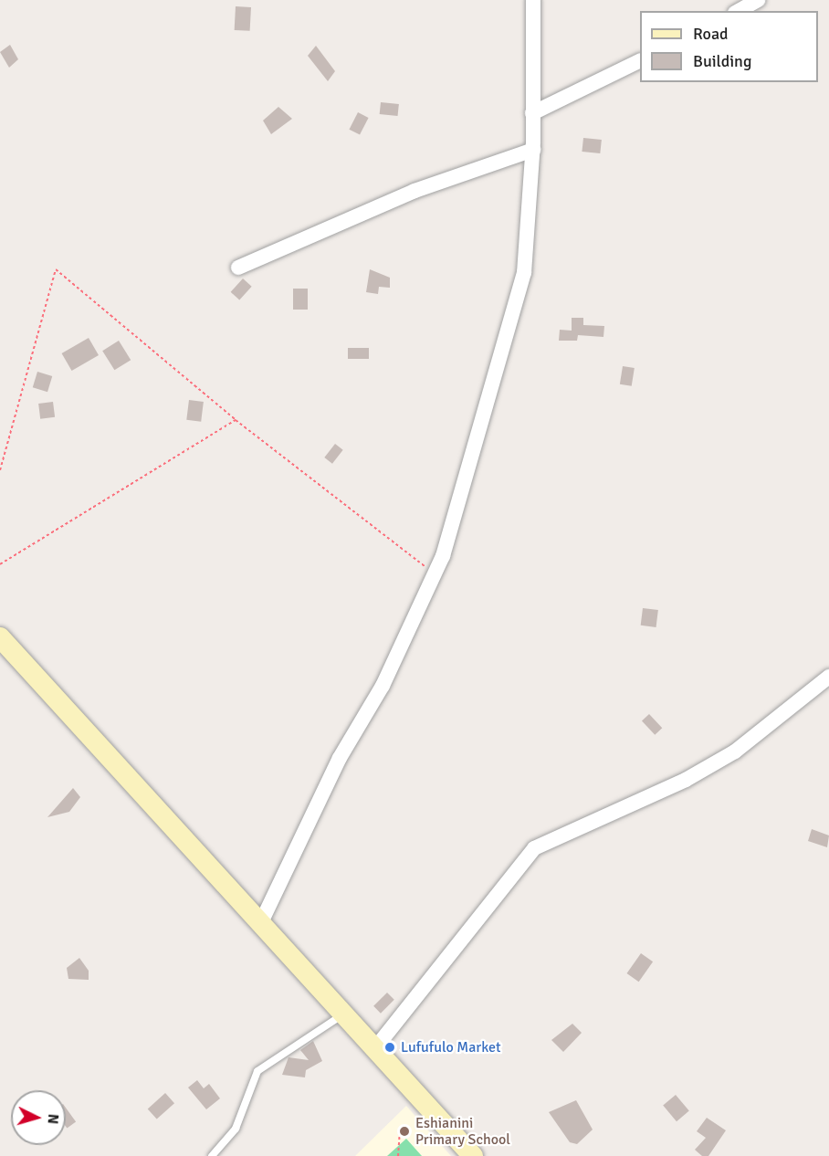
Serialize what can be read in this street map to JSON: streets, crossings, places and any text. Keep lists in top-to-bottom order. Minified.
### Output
{"places":["Lufufulo Market","Eshianini Primary School"],"legend":["Road","Building"],"north":"right"}
